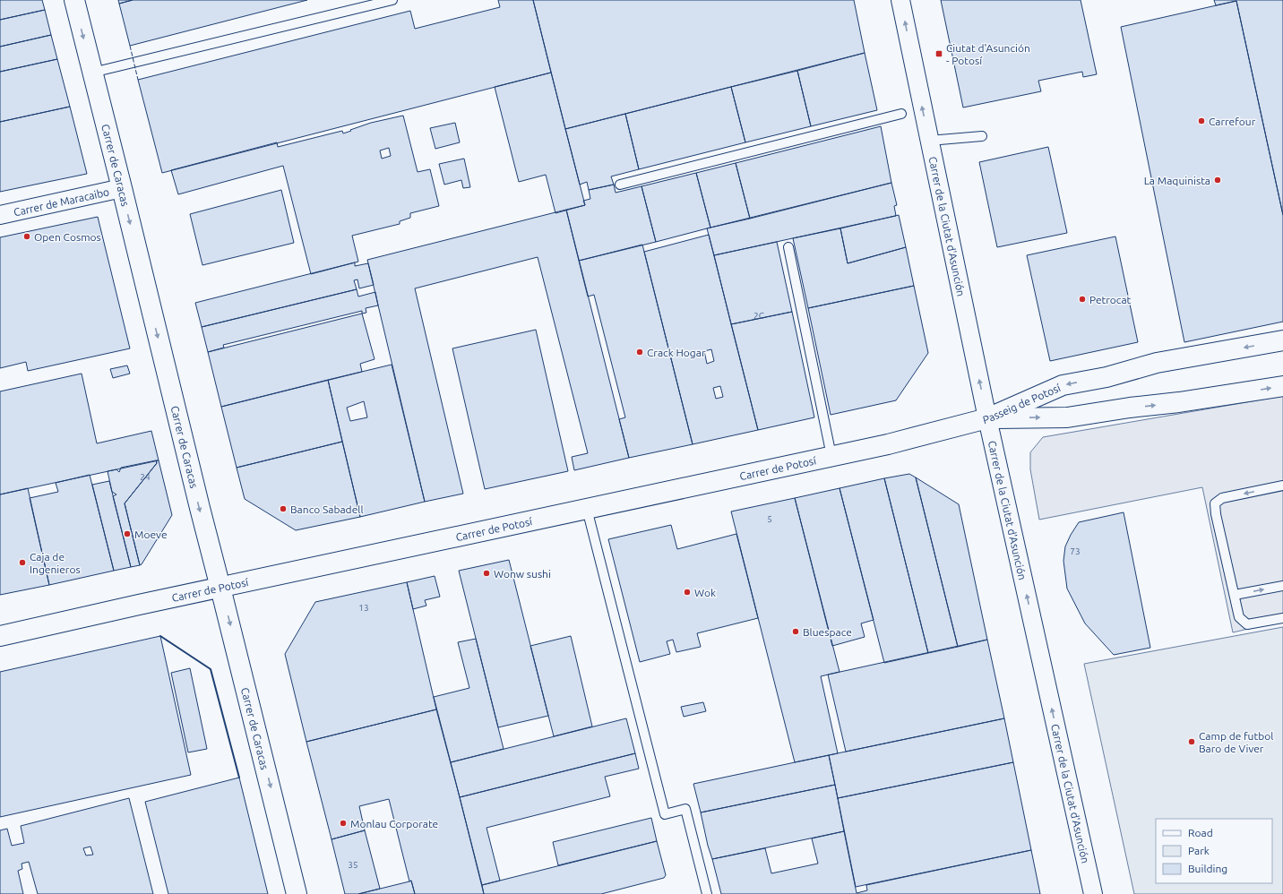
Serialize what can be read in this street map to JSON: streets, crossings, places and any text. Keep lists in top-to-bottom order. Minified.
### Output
{"streets":{"street":["Carrer de Caracas","Carrer de Maracaibo","Carrer de la Ciutat d'Asunción","Passeig de Potosí","Carrer de Potosí"]},"crossings":[["Carrer de Caracas","Carrer de Maracaibo"],["Carrer de Caracas","Carrer de Potosí"],["Carrer de la Ciutat d'Asunción","Passeig de Potosí"],["Carrer de la Ciutat d'Asunción","Carrer de Potosí"],["Passeig de Potosí","Carrer de Potosí"]],"one_way":["Carrer de Caracas","Carrer de la Ciutat d'Asunción"],"places":{"transit":["Ciutat d'Asunción - Potosí"],"other":["Carrefour","La Maquinista","Open Cosmos","Petrocat","Crack Hogar","Banco Sabadell","Moeve","Caja de Ingenieros","Wonw sushi","Wok","Bluespace","Camp de futbol Baro de Viver","Monlau Corporate"]},"house_numbers":["2C","24","5","73","13","35"],"legend":["Road","Park","Building"]}
